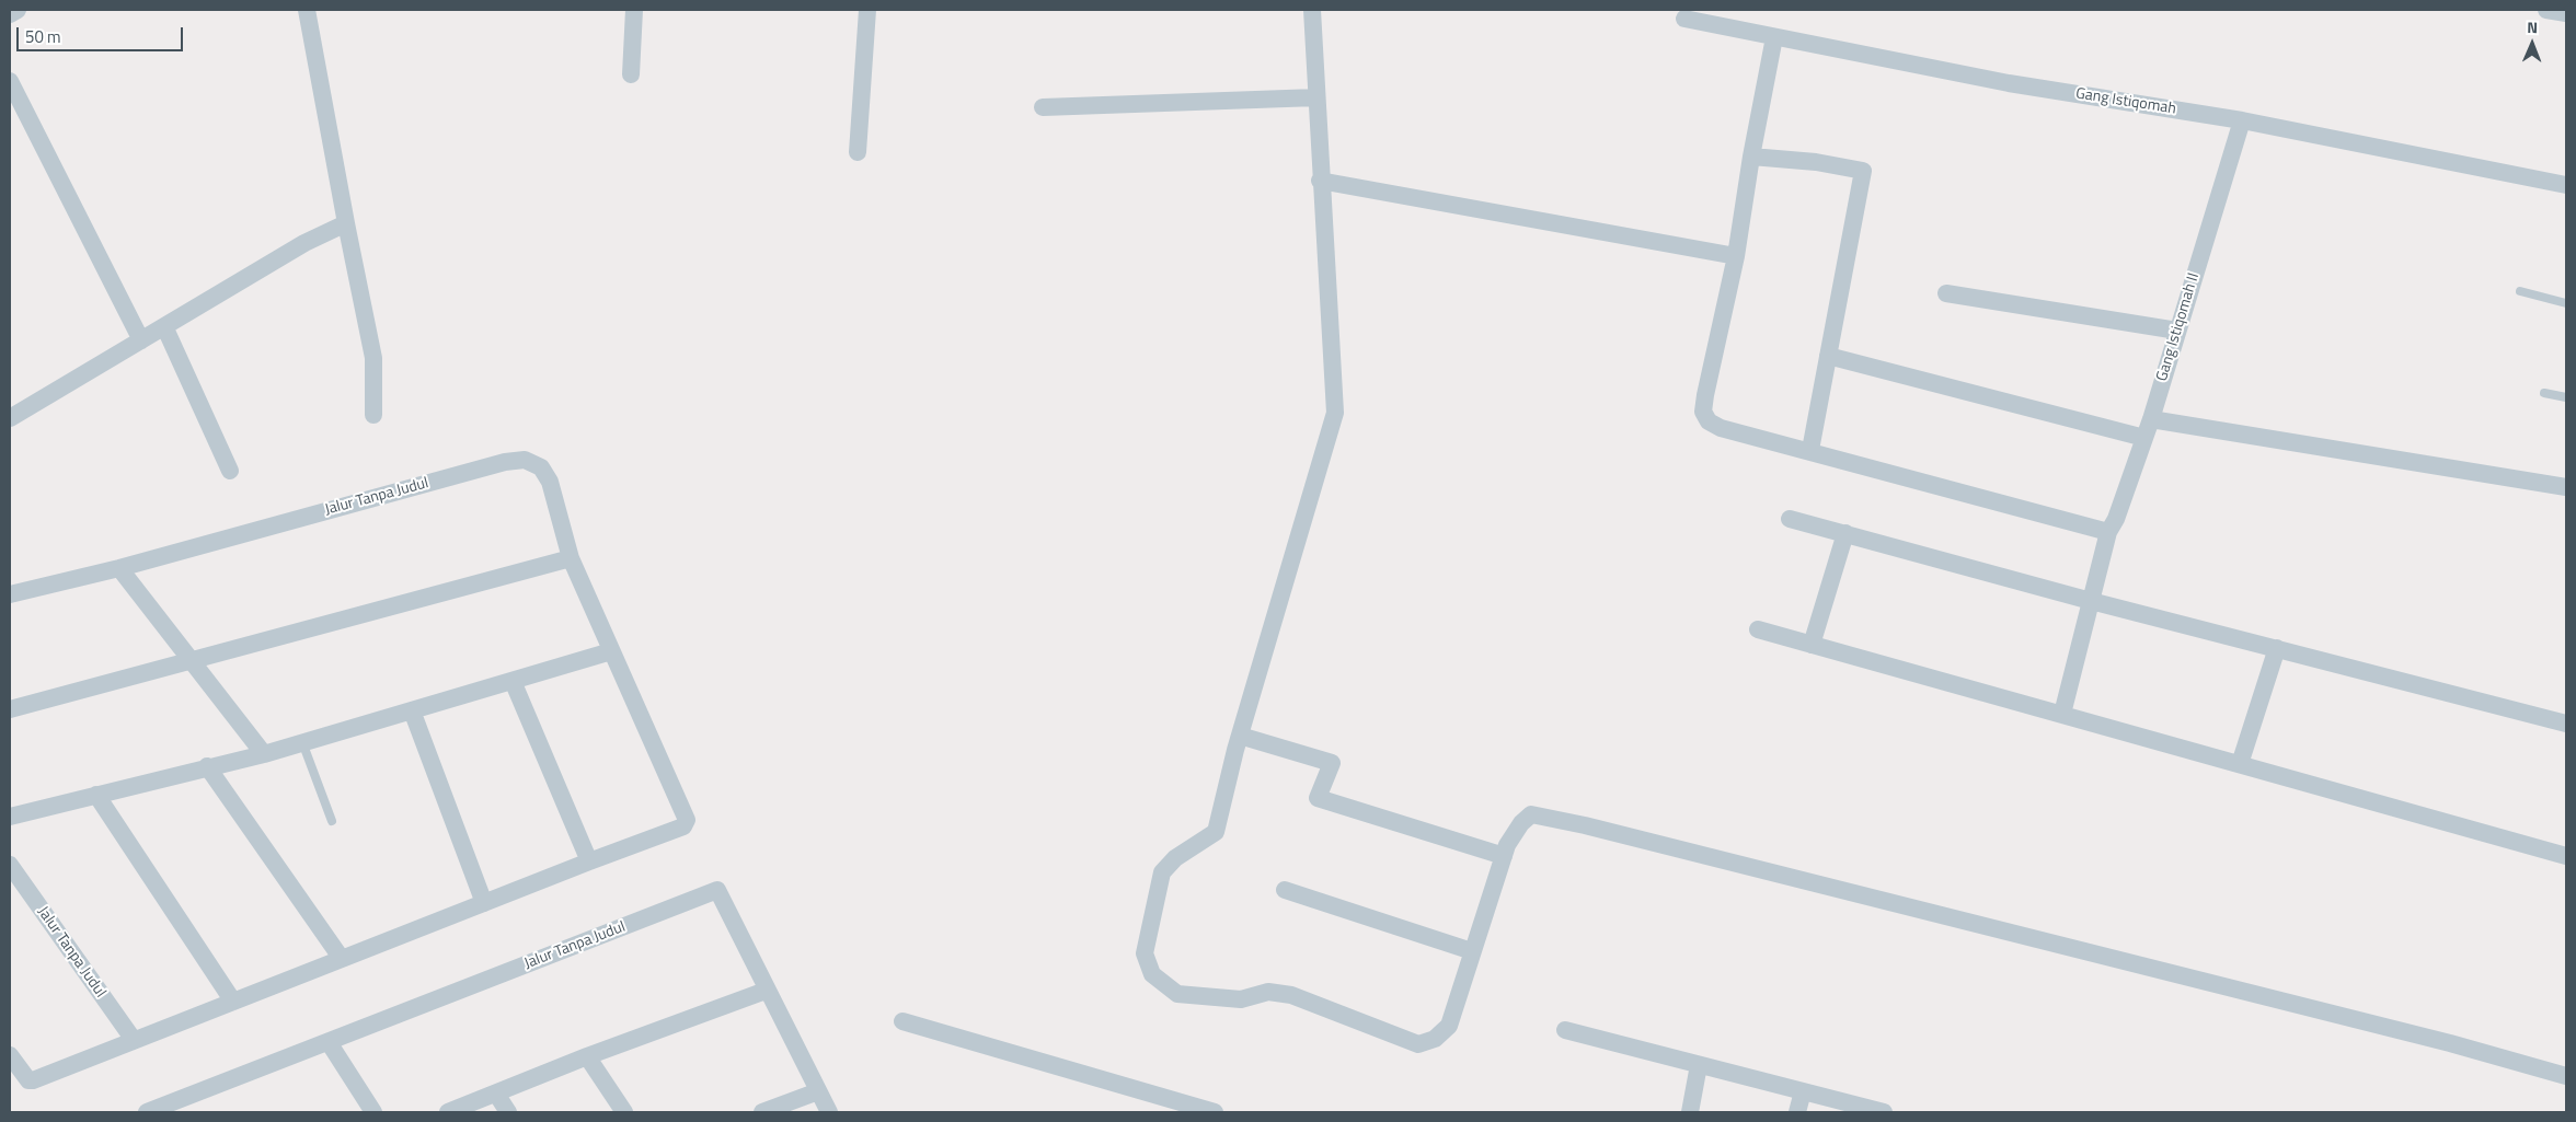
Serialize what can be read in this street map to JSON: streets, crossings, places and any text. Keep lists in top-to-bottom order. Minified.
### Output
{"streets":{"street":["Gang Istiqomah","Gang Istiqomah II","Jalur Tanpa Judul"]},"crossings":[["Gang Istiqomah","Gang Istiqomah II"]],"scale_bar":"50 m","north":"top"}
